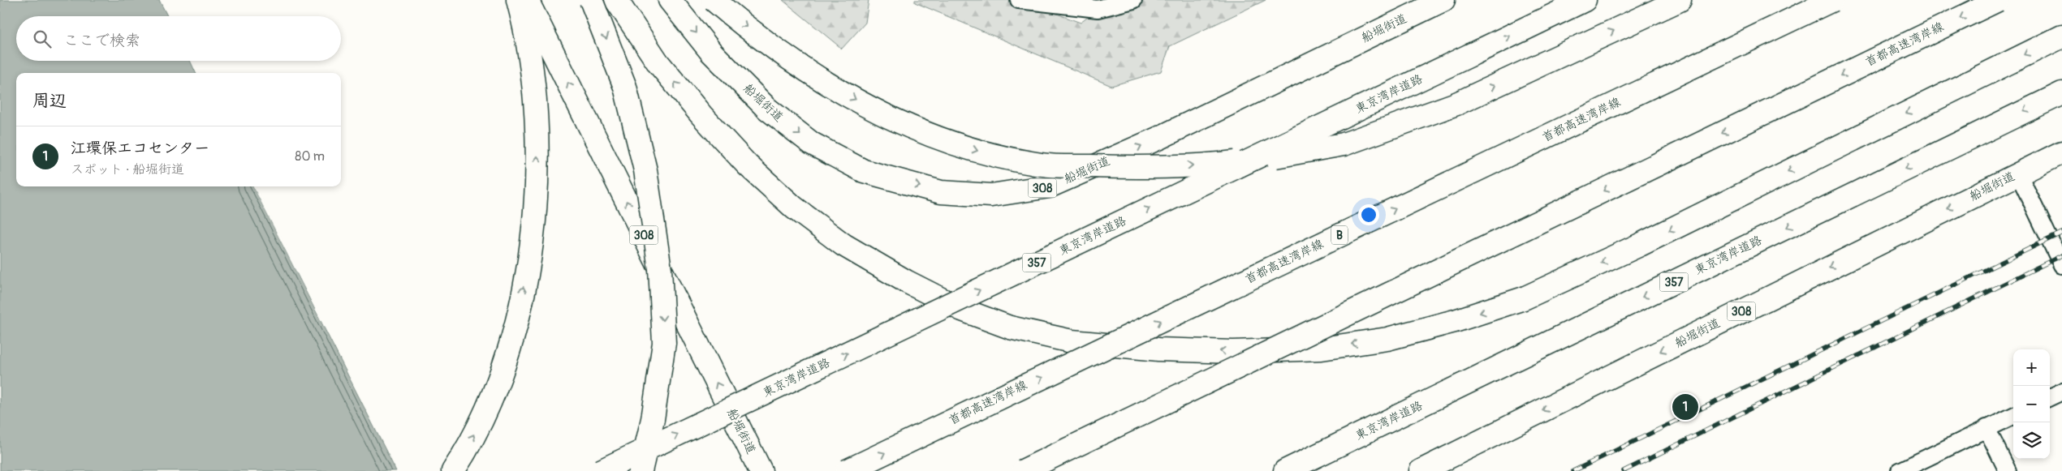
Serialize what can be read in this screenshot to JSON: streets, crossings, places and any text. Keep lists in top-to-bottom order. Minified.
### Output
{"streets":{"main road":["船堀街道","首都高速湾岸線","東京湾岸道路","308","B","357"]},"page":{"search":"ここで検索","heading":"周辺","list":[{"mark":"1","name":"江環保エコセンター","note":"スポット · 船堀街道","value":"80 m"}],"map_buttons":["+","−"],"pins":"1"}}
